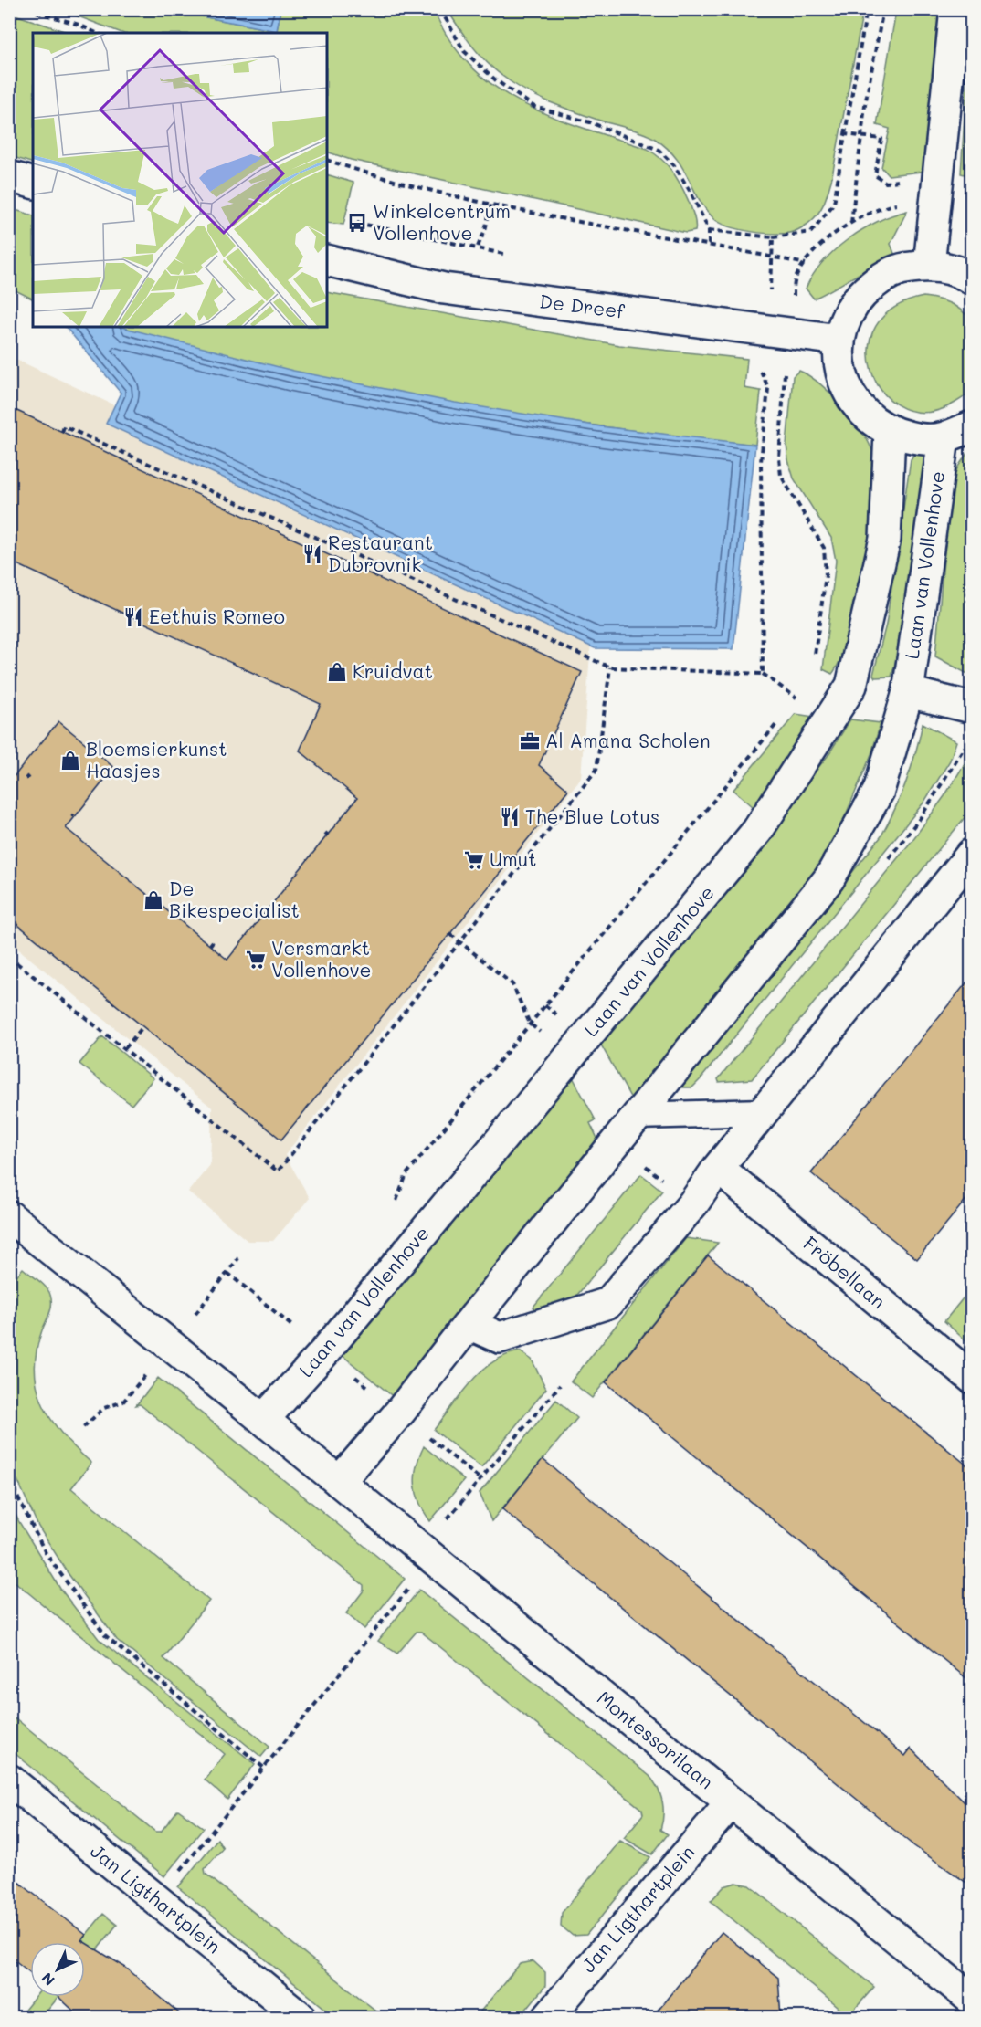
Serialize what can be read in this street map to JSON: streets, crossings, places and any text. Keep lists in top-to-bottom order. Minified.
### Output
{"streets":{"street":["De Dreef","Laan van Vollenhove","Fröbellaan","Montessorilaan","Jan Ligthartplein"]},"crossings":[["Laan van Vollenhove","Montessorilaan"],["Montessorilaan","Jan Ligthartplein"]],"places":{"bus stop":["Winkelcentrum Vollenhove"],"restaurant":["Restaurant Dubrovnik","Eethuis Romeo","The Blue Lotus"],"shop":["Kruidvat","Bloemsierkunst Haasjes","De Bikespecialist"],"office":["Al Amana Scholen"],"supermarket":["Umut","Versmarkt Vollenhove"]},"north":"bottom left"}
